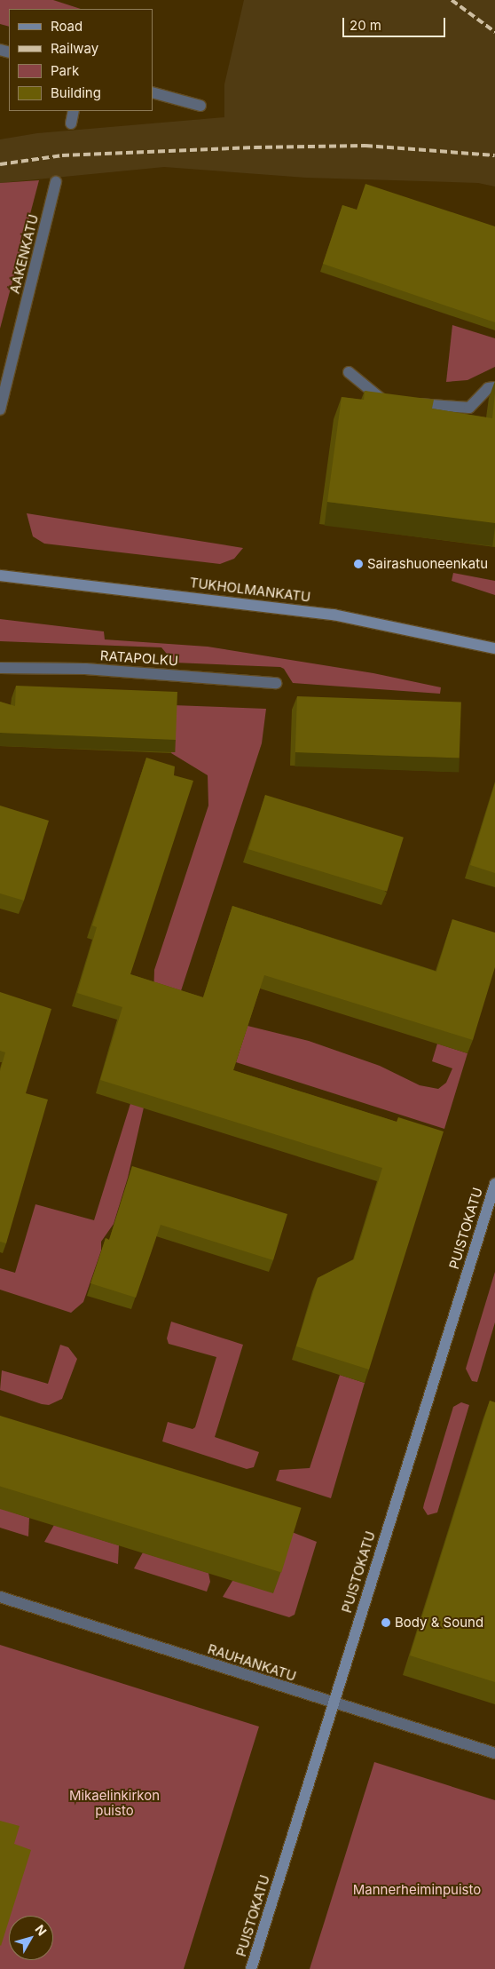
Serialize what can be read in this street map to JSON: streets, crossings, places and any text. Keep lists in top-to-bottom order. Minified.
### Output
{"streets":{"main road":["TUKHOLMANKATU","PUISTOKATU"],"street":["AAKENKATU","RATAPOLKU","RAUHANKATU"]},"crossings":[["PUISTOKATU","RAUHANKATU"]],"parks":["Mikaelinkirkon puisto","Mannerheiminpuisto"],"places":["Sairashuoneenkatu","Body & Sound"],"legend":["Road","Railway","Park","Building"],"scale_bar":"20 m","north":"top right"}
